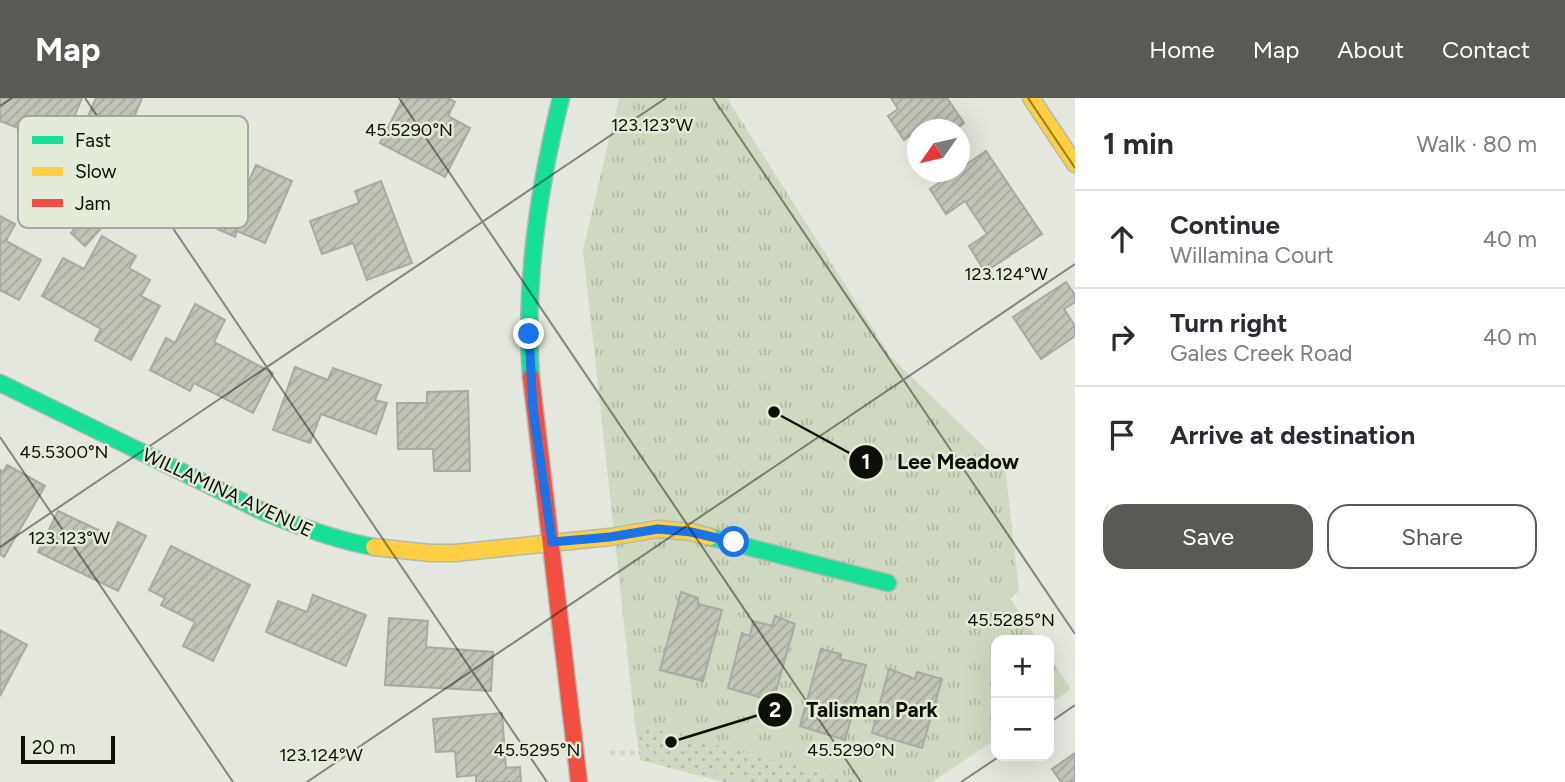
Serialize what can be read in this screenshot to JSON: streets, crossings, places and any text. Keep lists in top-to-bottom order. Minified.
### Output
{"streets":{"street":["WILLAMINA AVENUE"]},"places":["Lee Meadow","Talisman Park"],"legend":["Fast","Slow","Jam"],"scale_bar":"20 m","north":"bottom left","page":{"header":"Map","nav":["Home","Map","About","Contact"],"heading":["1 min","Walk · 80 m"],"list":[["Continue","Willamina Court","40 m"],["Turn right","Gales Creek Road","40 m"],"Arrive at destination"],"buttons":["Save","Share"],"map_buttons":["+","−"],"scale":"20 m"},"coordinates":["123.123°W","45.5290°N","123.124°W","45.5300°N","45.5285°N","45.5295°N"]}
